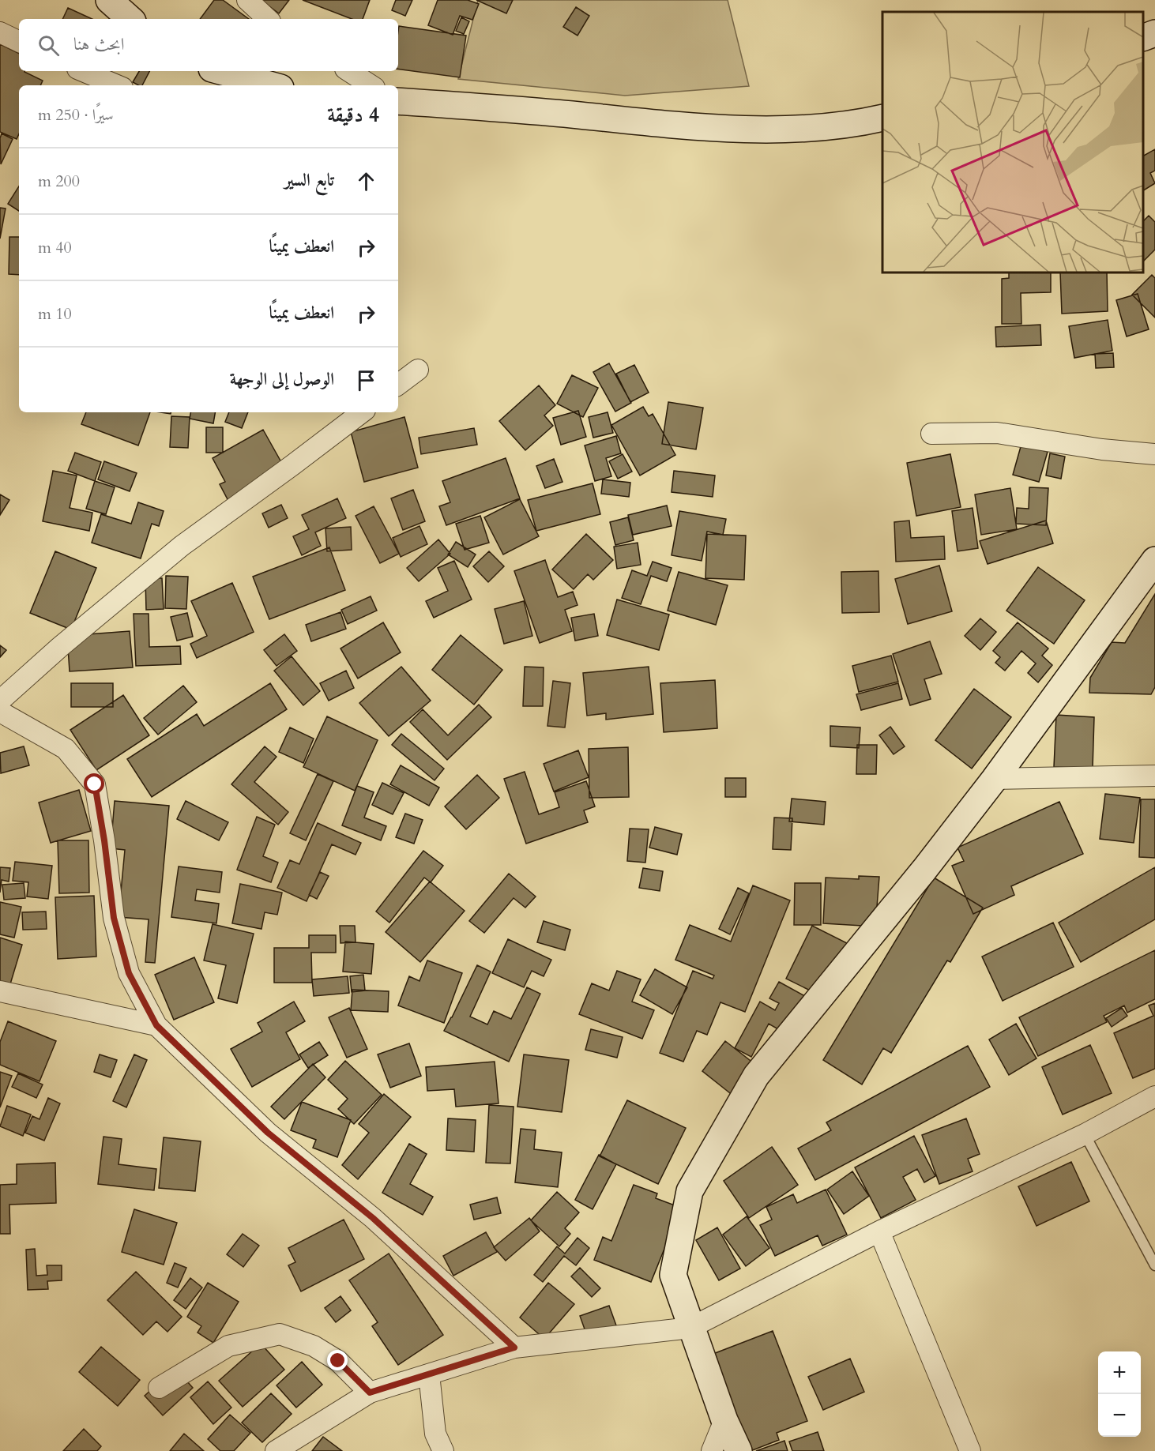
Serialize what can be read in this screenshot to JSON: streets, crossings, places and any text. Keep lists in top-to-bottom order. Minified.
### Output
{"page":{"search":"ابحث هنا","heading":["4 دقيقة","سيرًا · 250 m"],"list":[["تابع السير","200 m"],["انعطف يمينًا","40 m"],["انعطف يمينًا","10 m"],"الوصول إلى الوجهة"],"map_buttons":["+","−"]}}
